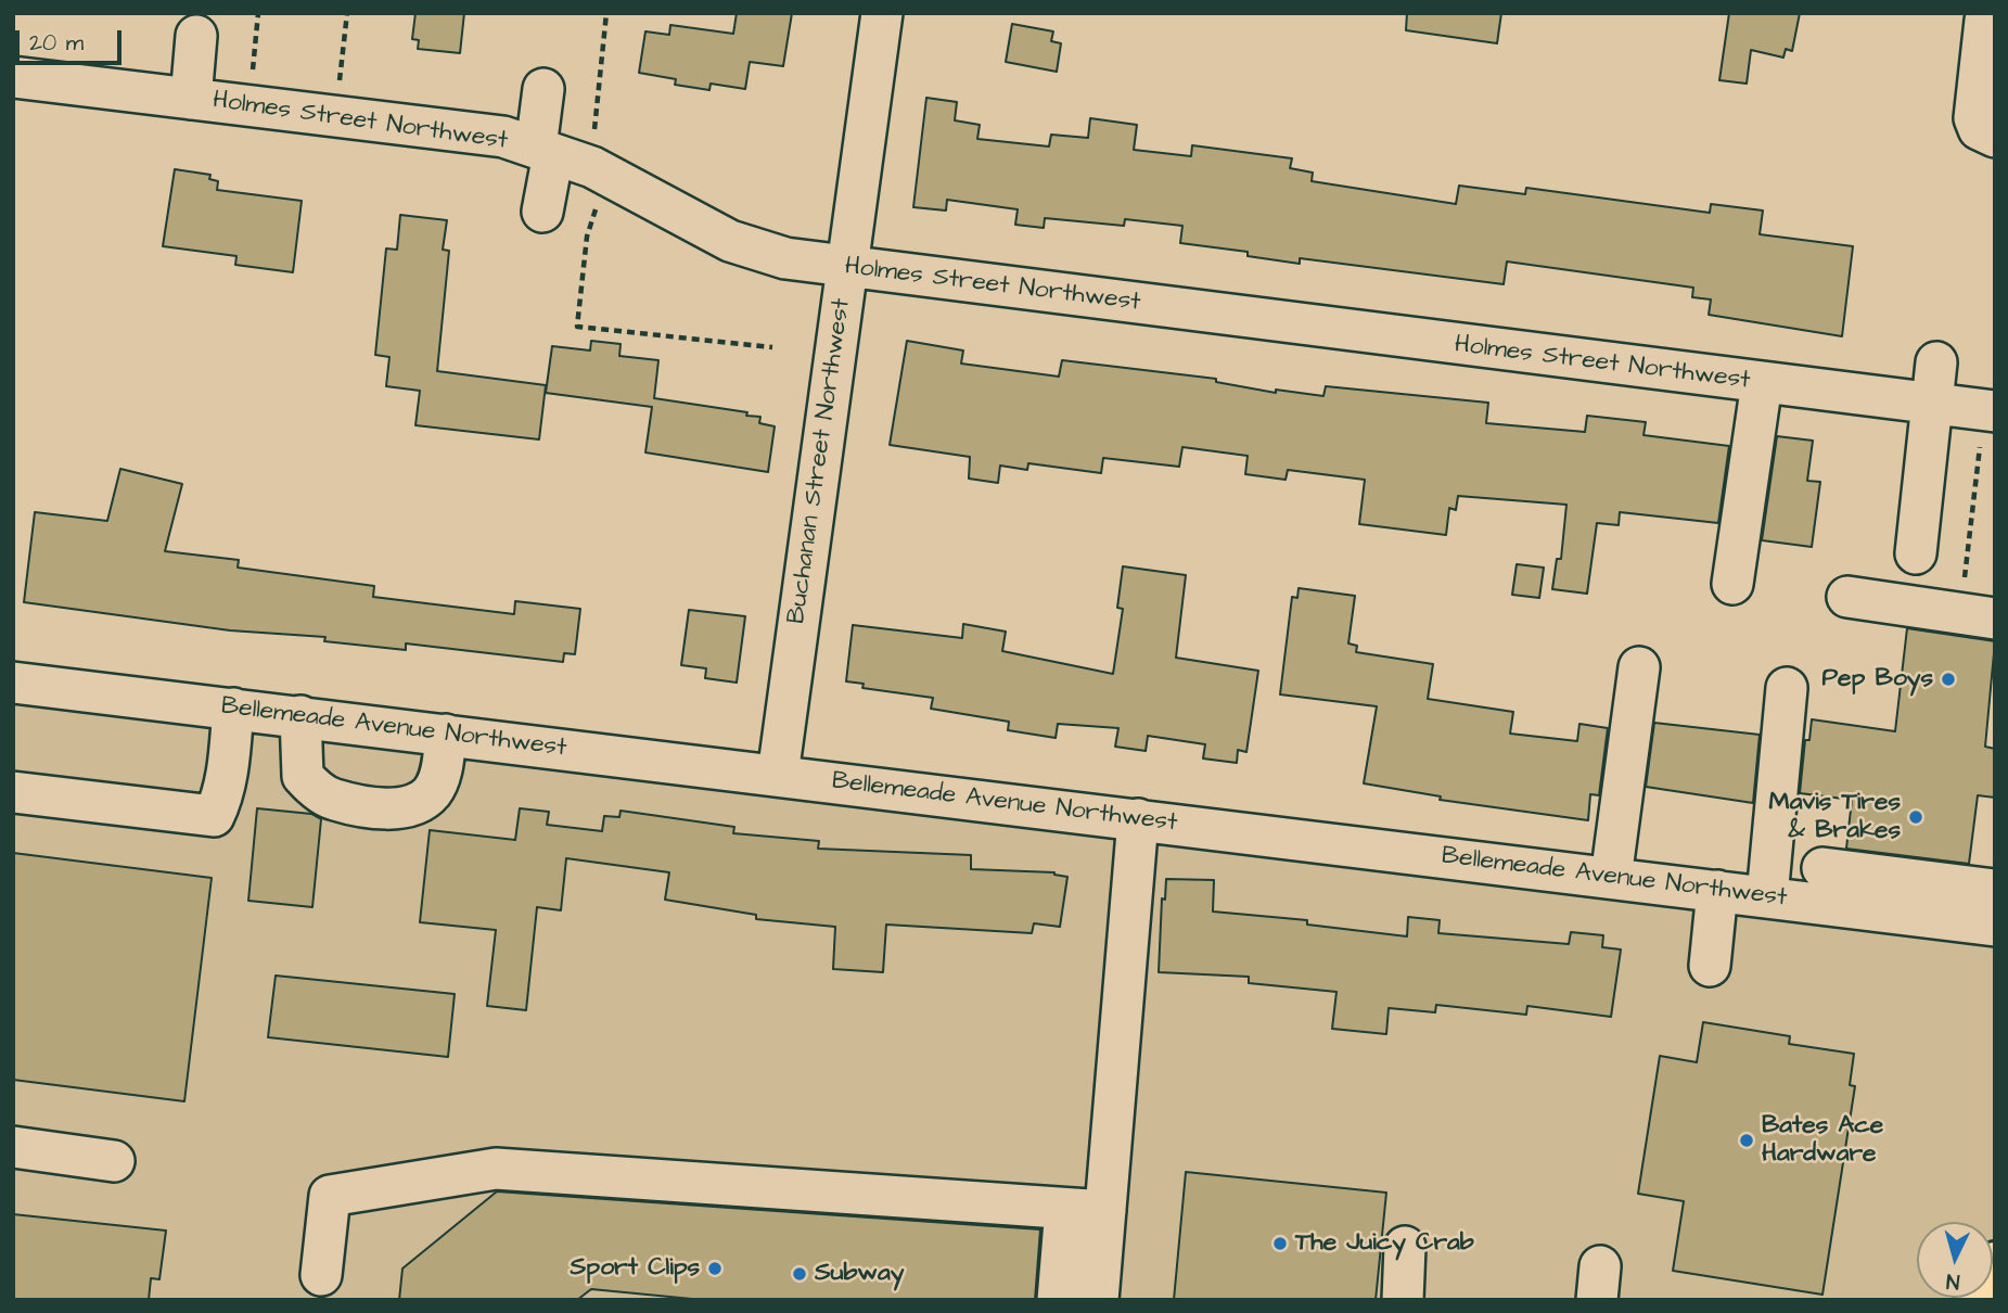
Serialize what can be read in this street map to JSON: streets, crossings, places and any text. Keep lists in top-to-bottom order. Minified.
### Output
{"streets":{"street":["Holmes Street Northwest","Buchanan Street Northwest","Bellemeade Avenue Northwest"]},"crossings":[["Holmes Street Northwest","Buchanan Street Northwest"],["Buchanan Street Northwest","Bellemeade Avenue Northwest"]],"places":["Pep Boys","Mavis Tires & Brakes","Bates Ace Hardware","The Juicy Crab","Sport Clips","Subway"],"scale_bar":"20 m","north":"bottom"}
